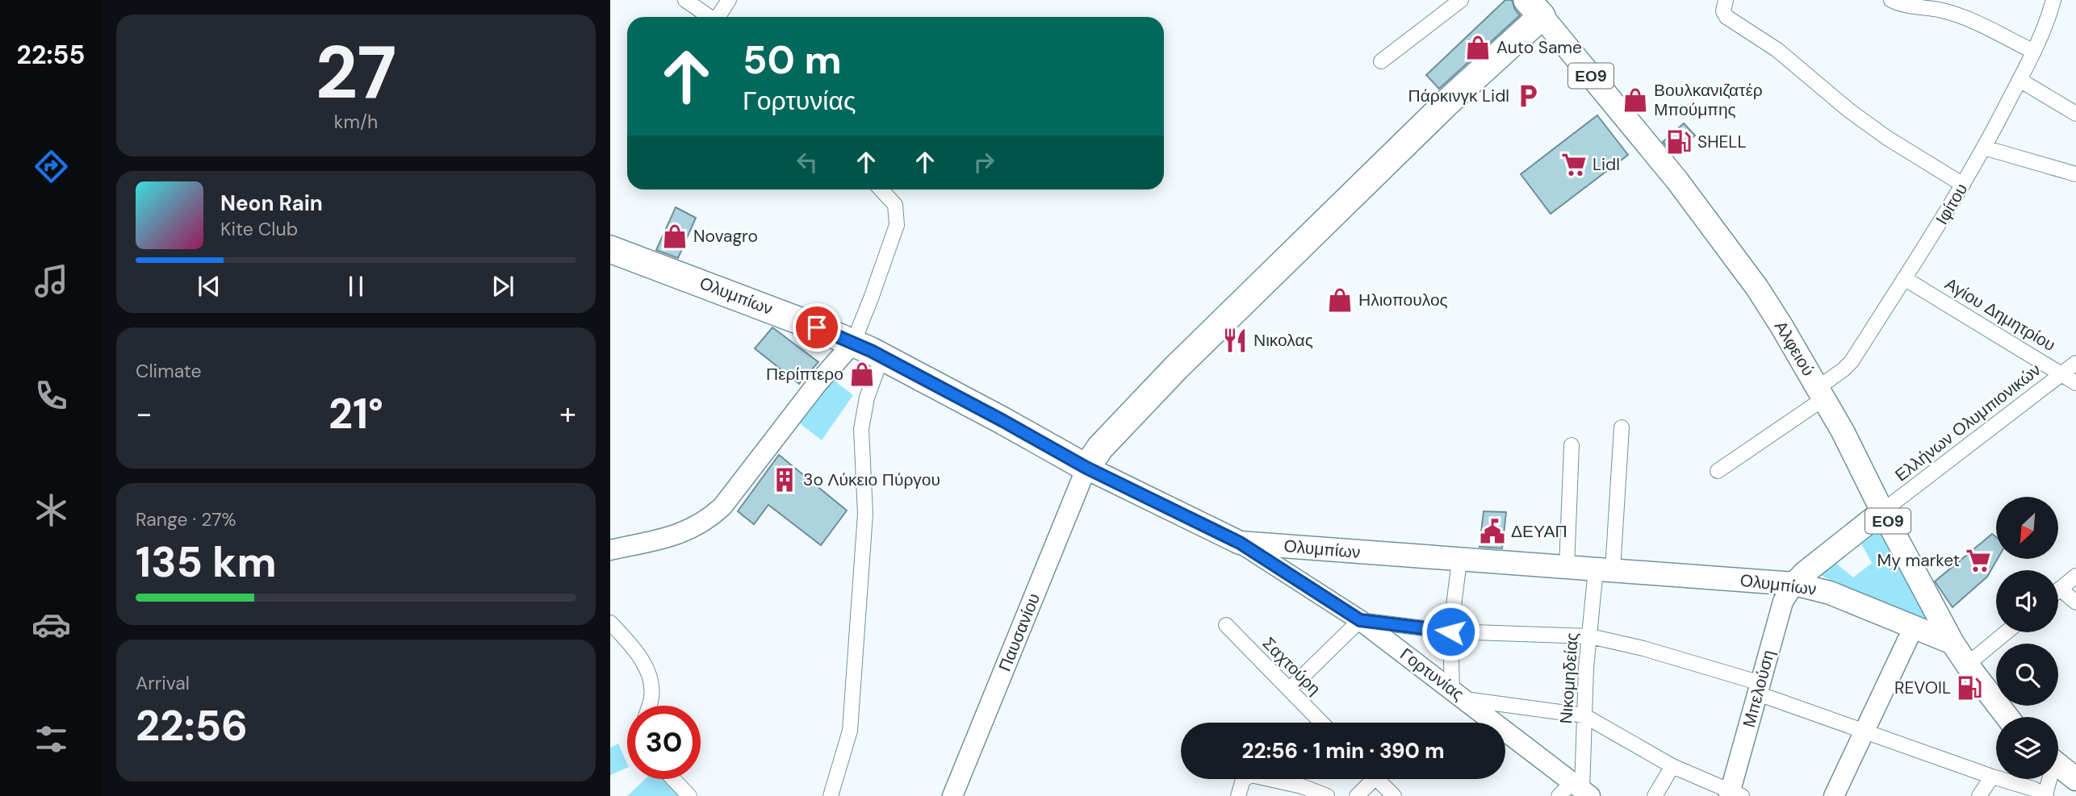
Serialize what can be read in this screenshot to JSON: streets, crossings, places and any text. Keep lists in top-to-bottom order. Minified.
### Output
{"streets":{"highway":["Ολυμπίων"],"main road":["ΕΟ9","Αλφειού"],"street":["Ιφίτου","Αγίου Δημητρίου","Ελλήνων Ολυμπιονικών","Παυσανίου","Σαχτούρη","Γορτυνίας","Νικομηδείας","Μπελούση"]},"crossings":[["Ιφίτου","Αγίου Δημητρίου"],["Ιφίτου","Αλφειού"],["Ολυμπίων","Αλφειού"],["Ολυμπίων","Παυσανίου"],["Ολυμπίων","Γορτυνίας"],["Ολυμπίων","Νικομηδείας"],["Ολυμπίων","Μπελούση"],["Αγίου Δημητρίου","Ελλήνων Ολυμπιονικών"],["Αλφειού","Ελλήνων Ολυμπιονικών"],["Γορτυνίας","Νικομηδείας"]],"places":{"shop":["Auto Same","Βουλκανιζατέρ Μπούμπης","Novagro","Ηλιοπουλος","Περίπτερο"],"parking":["Πάρκινγκ Lidl"],"fuel station":["SHELL","REVOIL"],"supermarket":["Lidl","My market"],"restaurant":["Νικολας"],"building":["3o Λύκειο Πύργου"],"public building":["ΔΕΥΑΠ"]},"north":"bottom left","page":{"tabs":"22:55","tile":[["27","km/h"],"Climate",["Range · 27%","135 km"],["Arrival","22:56"]],"turn":["50 m","Γορτυνίας"],"song":["Neon Rain","Kite Club"],"heat":["−","21°","+"],"limit":"30","trip":"22:56 · 1 min · 390 m"}}
